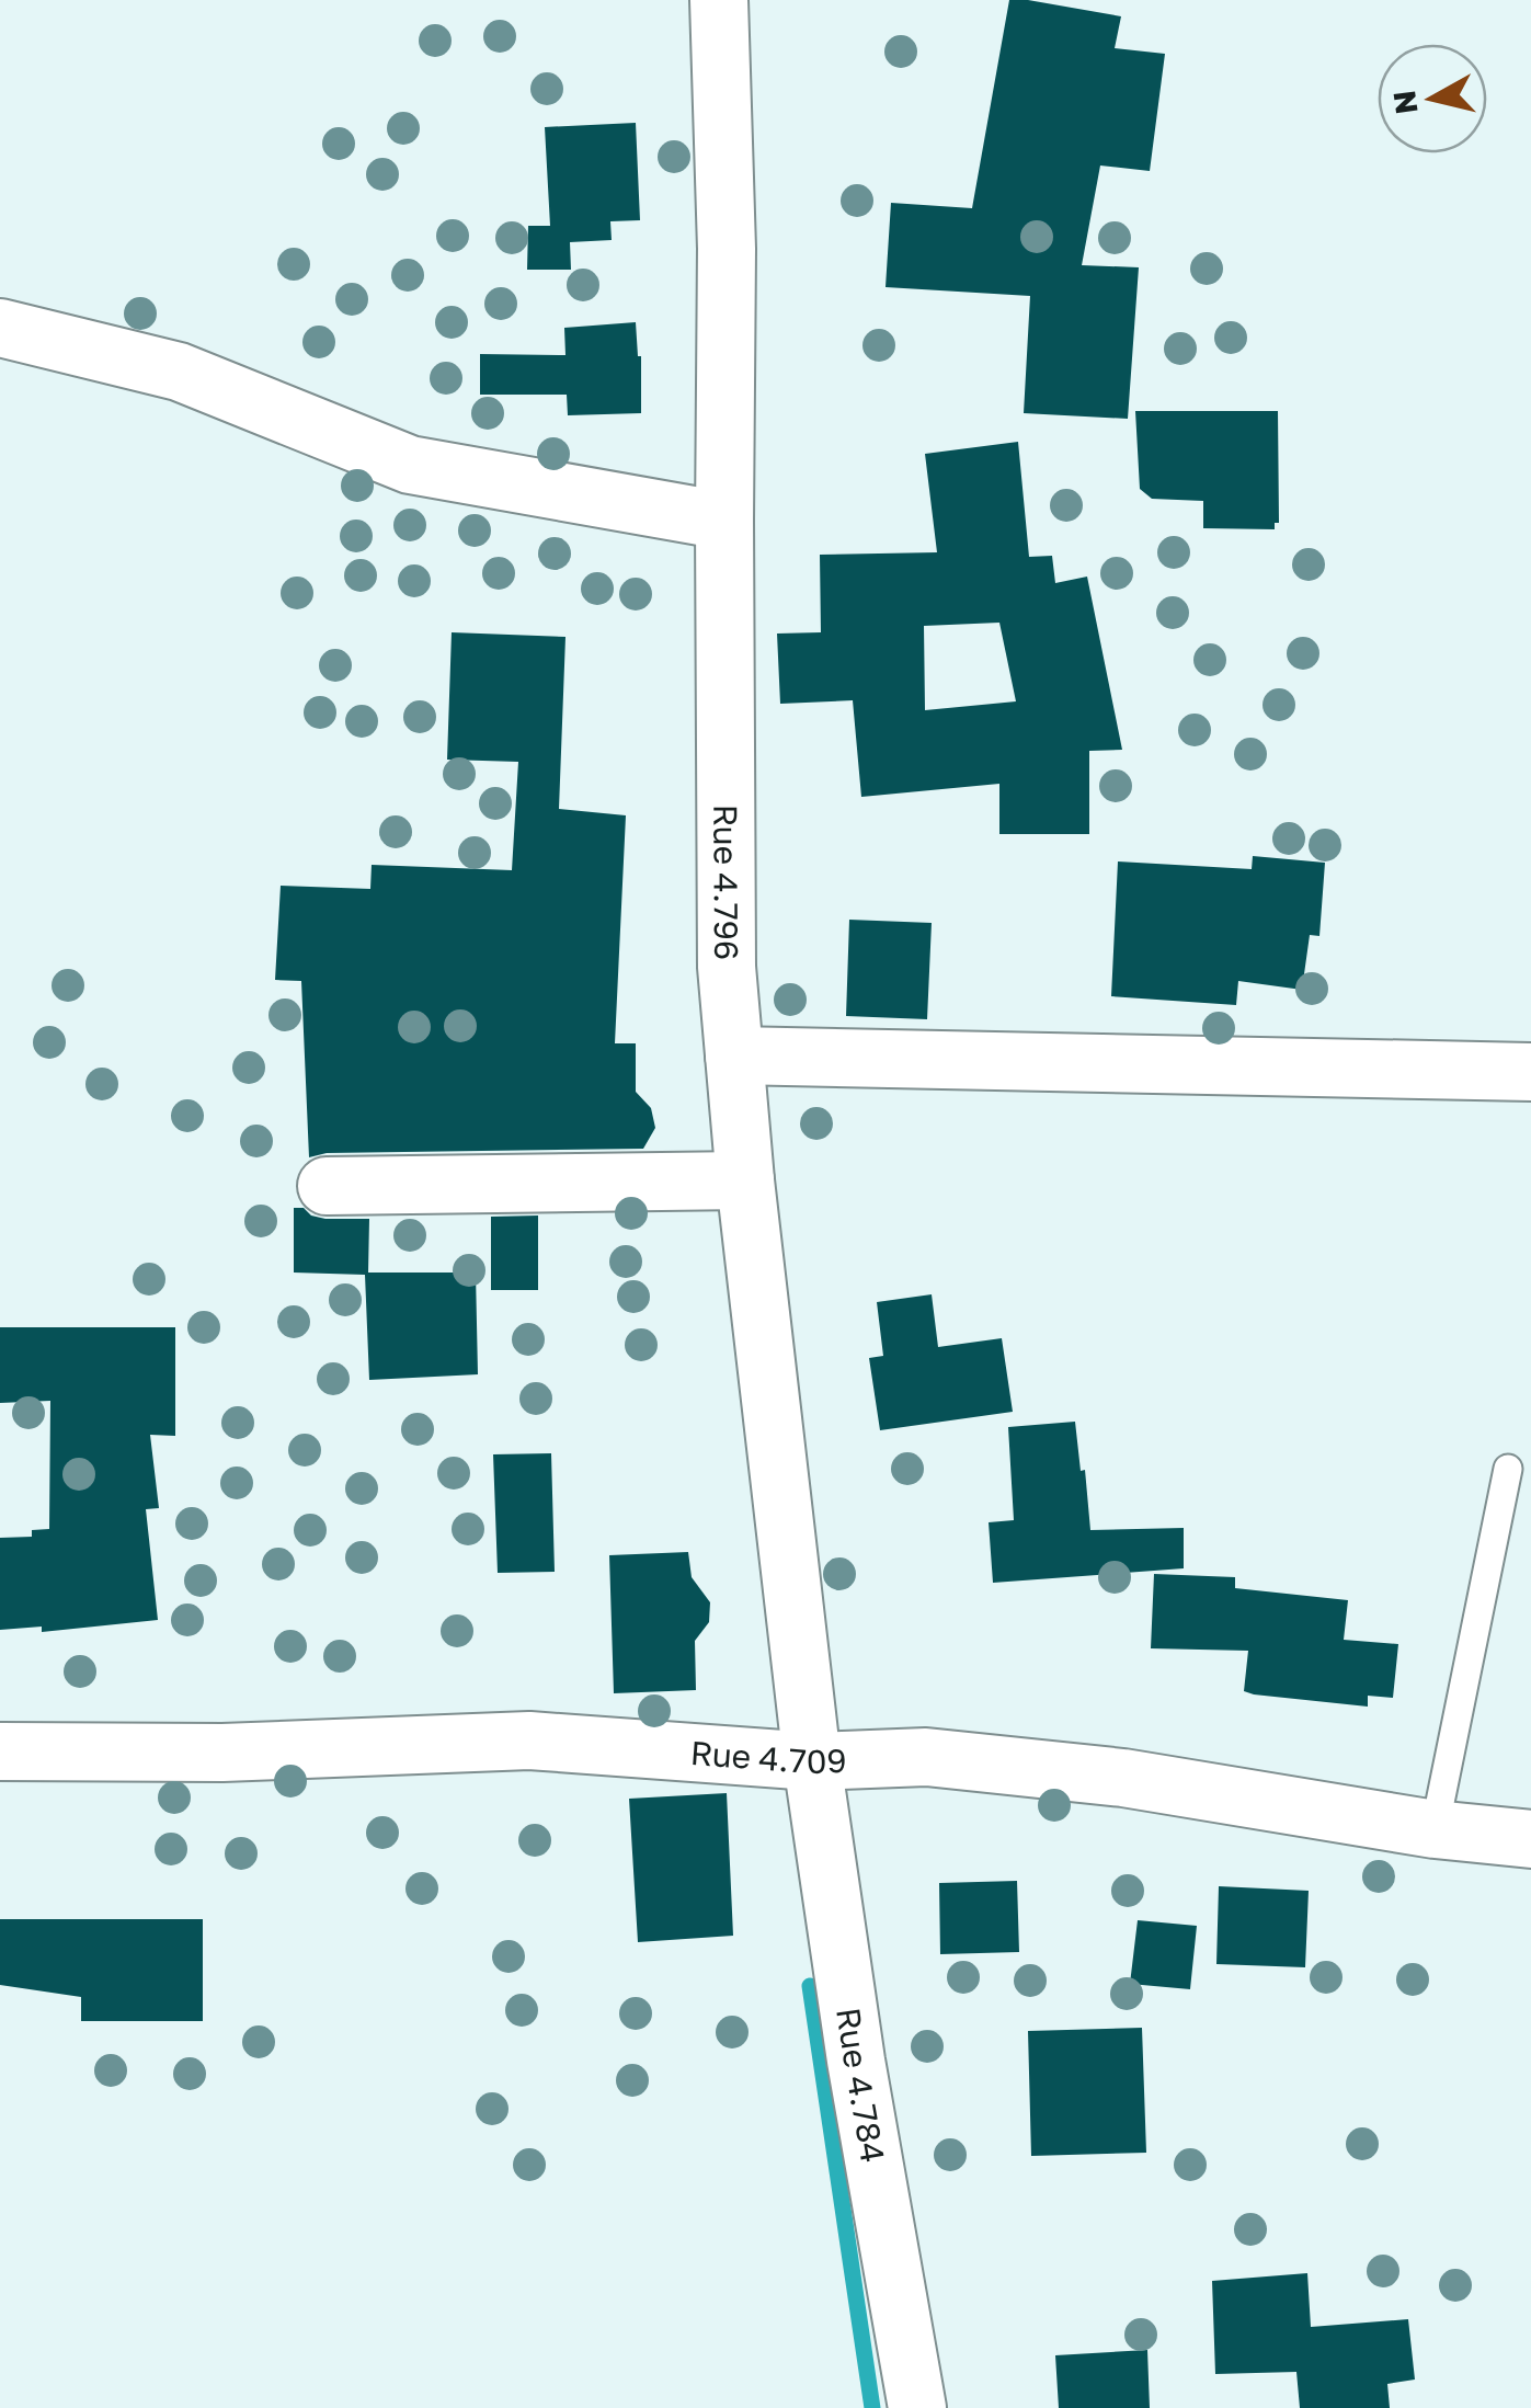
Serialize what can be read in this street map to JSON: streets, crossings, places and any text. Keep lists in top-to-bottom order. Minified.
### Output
{"streets":{"street":["Rue 4.796","Rue 4.709","Rue 4.784"]},"crossings":[["Rue 4.796","Rue 4.709"],["Rue 4.796","Rue 4.784"],["Rue 4.709","Rue 4.784"]],"north":"left"}
